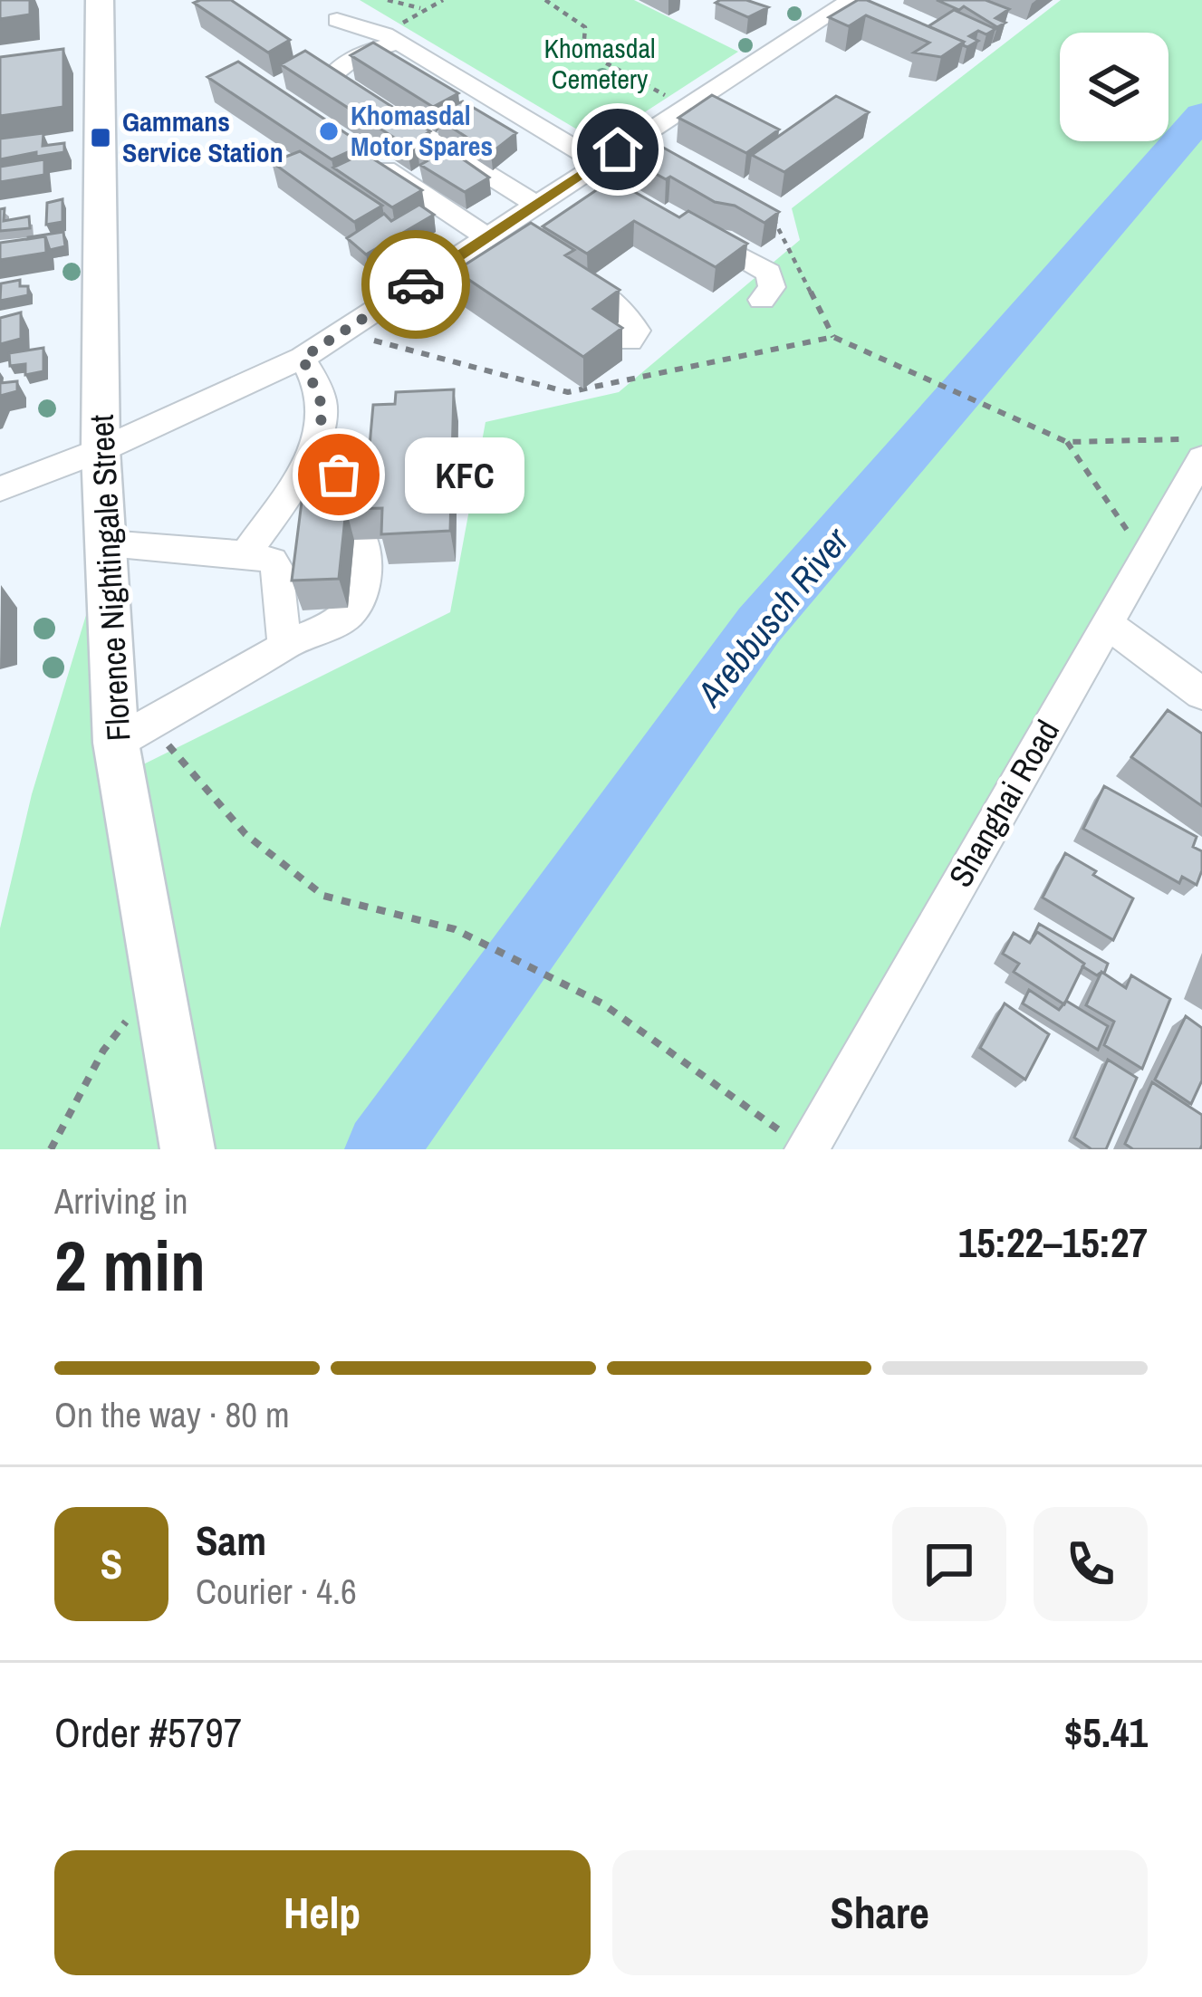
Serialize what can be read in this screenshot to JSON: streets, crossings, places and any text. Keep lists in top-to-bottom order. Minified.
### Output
{"streets":{"main road":["Florence Nightingale Street"],"street":["Shanghai Road"]},"water":["Arebbusch River"],"parks":["Khomasdal Cemetery"],"places":{"other":["Khomasdal Motor Spares","KFC"],"transit":["Gammans Service Station"]},"page":{"bubble":"KFC","heading":["2 min","Arriving in","15:22–15:27"],"panel":["Sam","Courier · 4.6","Order #5797","$5.41"],"bar":"On the way · 80 m","round":"S","buttons":["Help","Share"]}}
